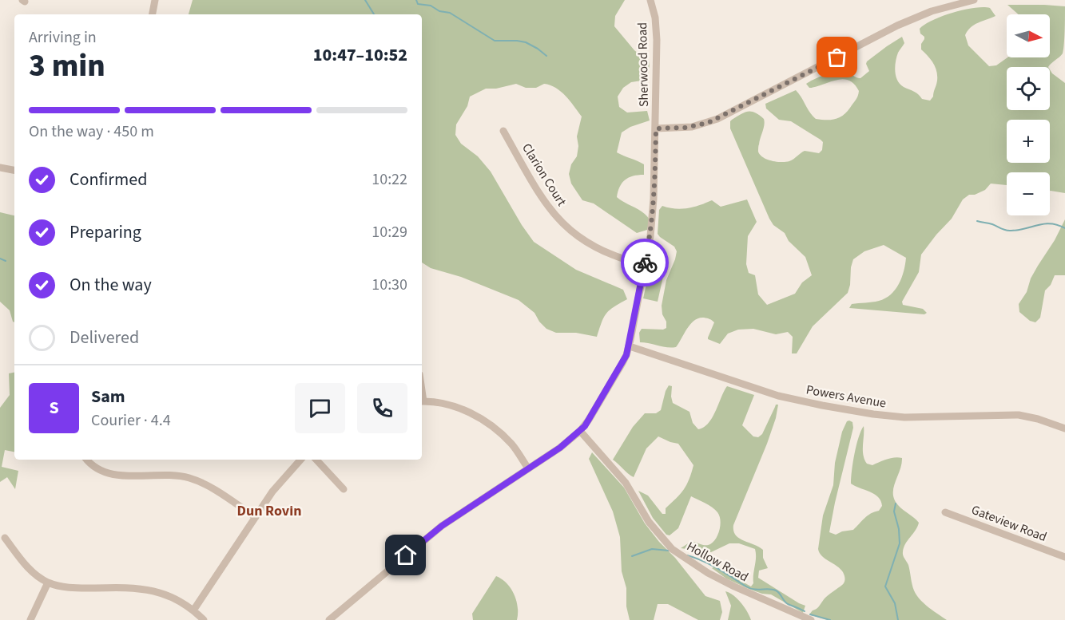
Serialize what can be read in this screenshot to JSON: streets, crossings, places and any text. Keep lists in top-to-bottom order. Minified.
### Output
{"streets":{"street":["Sherwood Road","Clarion Court","Powers Avenue","Gateview Road","Hollow Road"]},"crossings":[["Sherwood Road","Clarion Court"],["Sherwood Road","Powers Avenue"],["Sherwood Road","Hollow Road"]],"districts":["Dun Rovin"],"north":"right","page":{"map_buttons":["+","−"],"heading":["3 min","Arriving in","10:47–10:52"],"panel":["Sam","Courier · 4.4"],"bar":"On the way · 450 m","list":[["Confirmed","10:22"],["Preparing","10:29"],["On the way","10:30"],"Delivered"],"round":"S"}}
